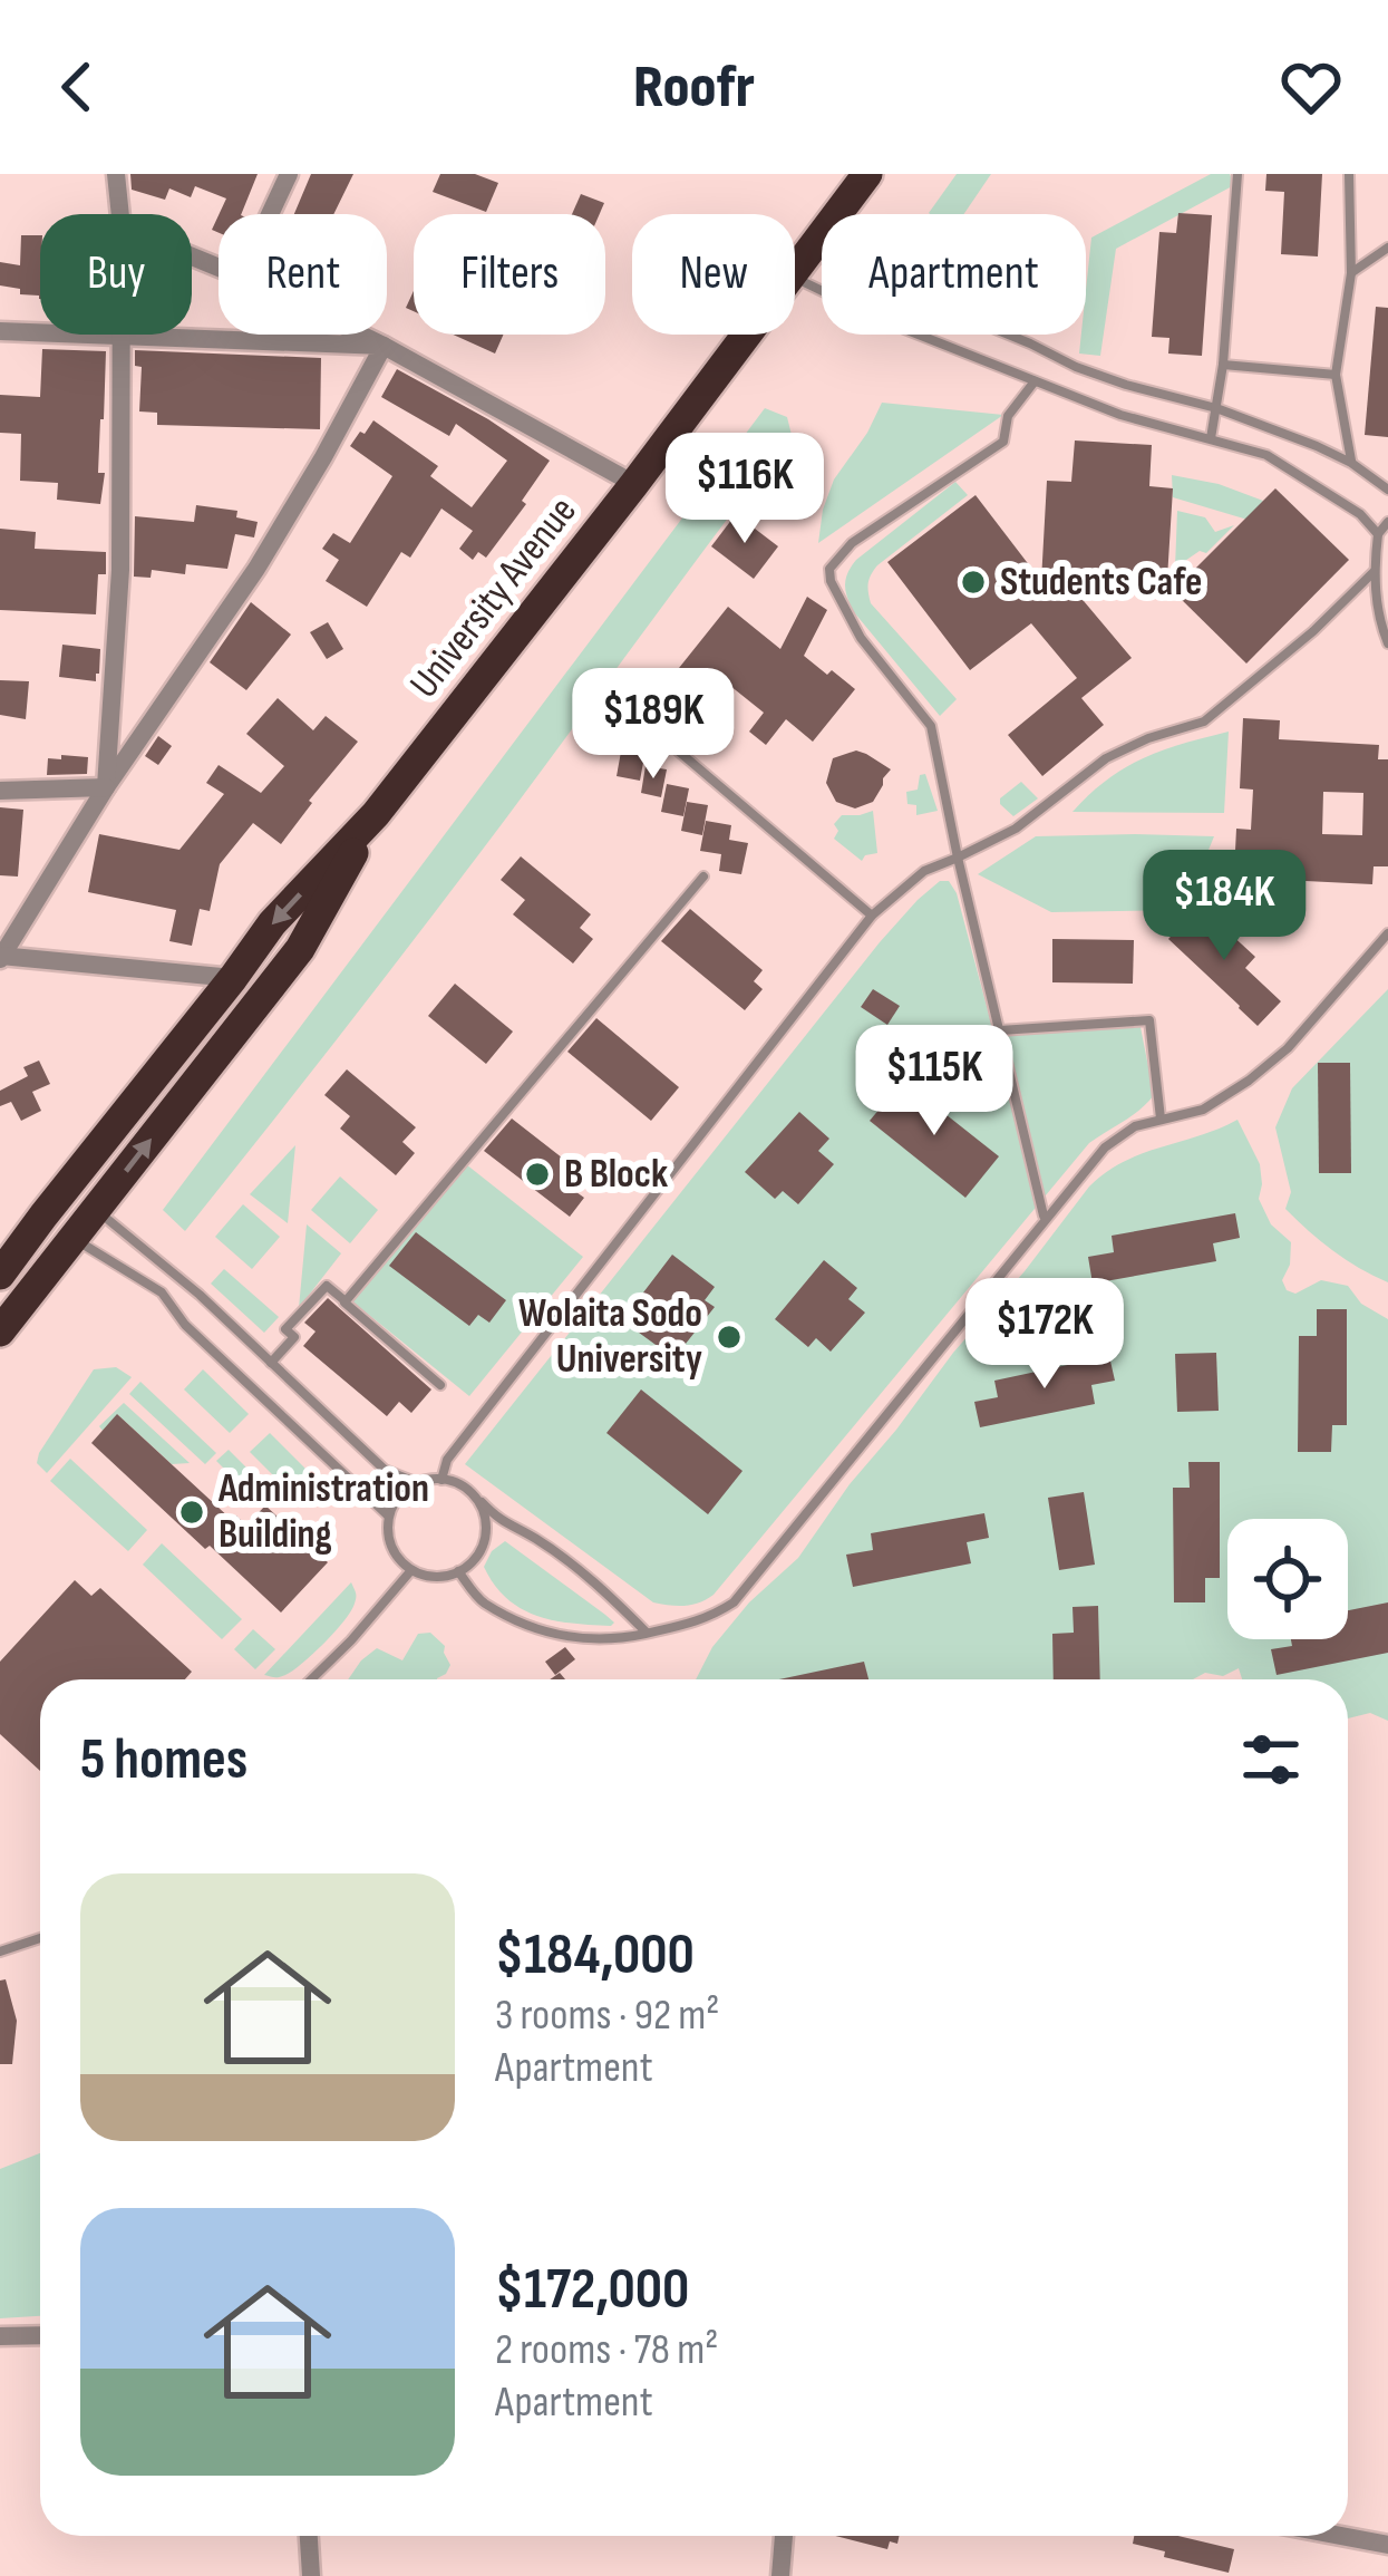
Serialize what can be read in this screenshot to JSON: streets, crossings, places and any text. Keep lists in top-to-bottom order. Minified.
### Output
{"streets":{"highway":["University Avenue"]},"places":["Students Cafe","B Block","Wolaita Sodo University","Administration Building"],"page":{"header":"Roofr","chip":["Buy","Rent","Filters","New","Apartment"],"price":["$116K","$189K","$184K","$115K","$172K"],"heading":"5 homes","list":[{"name":"$184,000","note":"3 rooms · 92 m² · Apartment"},{"name":"$172,000","note":"2 rooms · 78 m² · Apartment"}]}}
